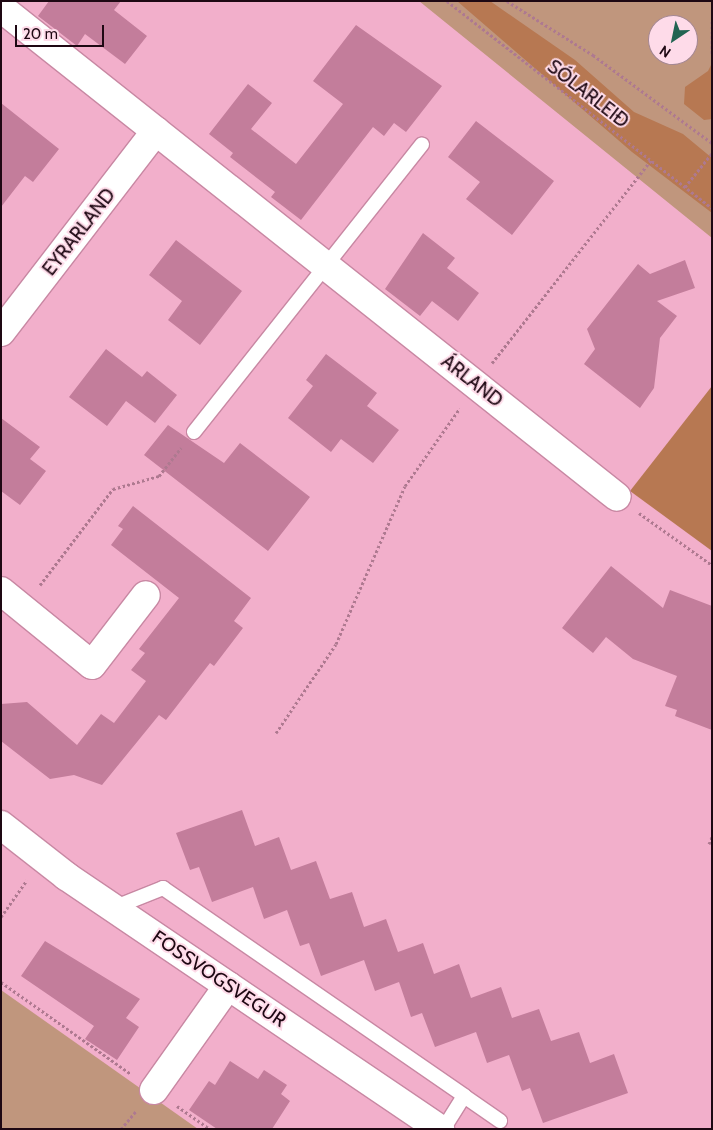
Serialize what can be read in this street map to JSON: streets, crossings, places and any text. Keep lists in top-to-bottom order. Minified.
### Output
{"streets":{"street":["EYRARLAND","ÁRLAND","FOSSVOGSVEGUR"],"path":["SÓLARLEIÐ"]},"crossings":[["EYRARLAND","ÁRLAND"]],"scale_bar":"20 m","north":"bottom left"}
